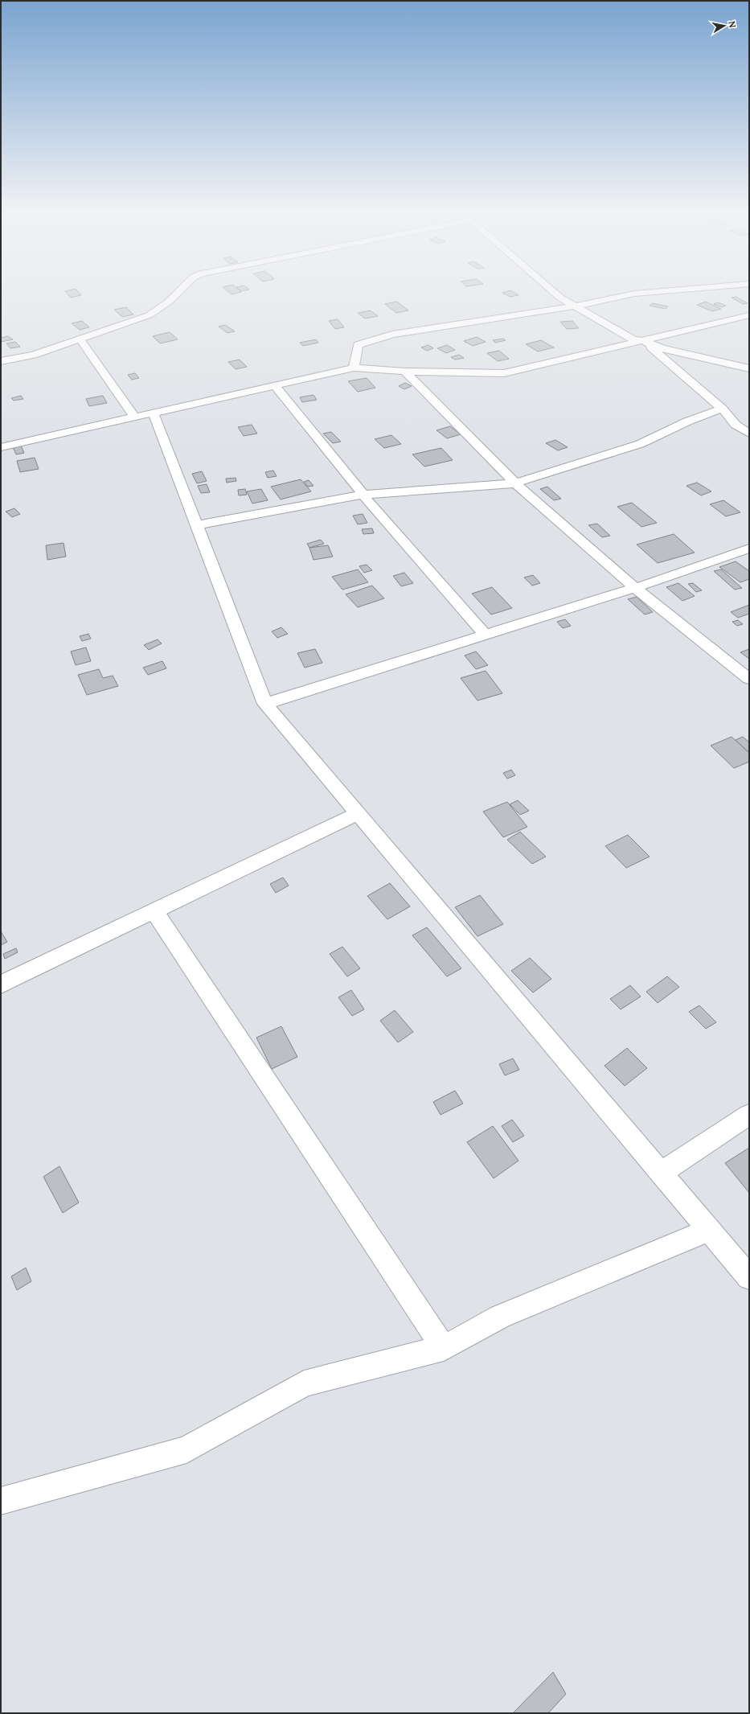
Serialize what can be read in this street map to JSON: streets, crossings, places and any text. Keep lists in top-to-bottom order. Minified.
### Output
{"north":"right"}
